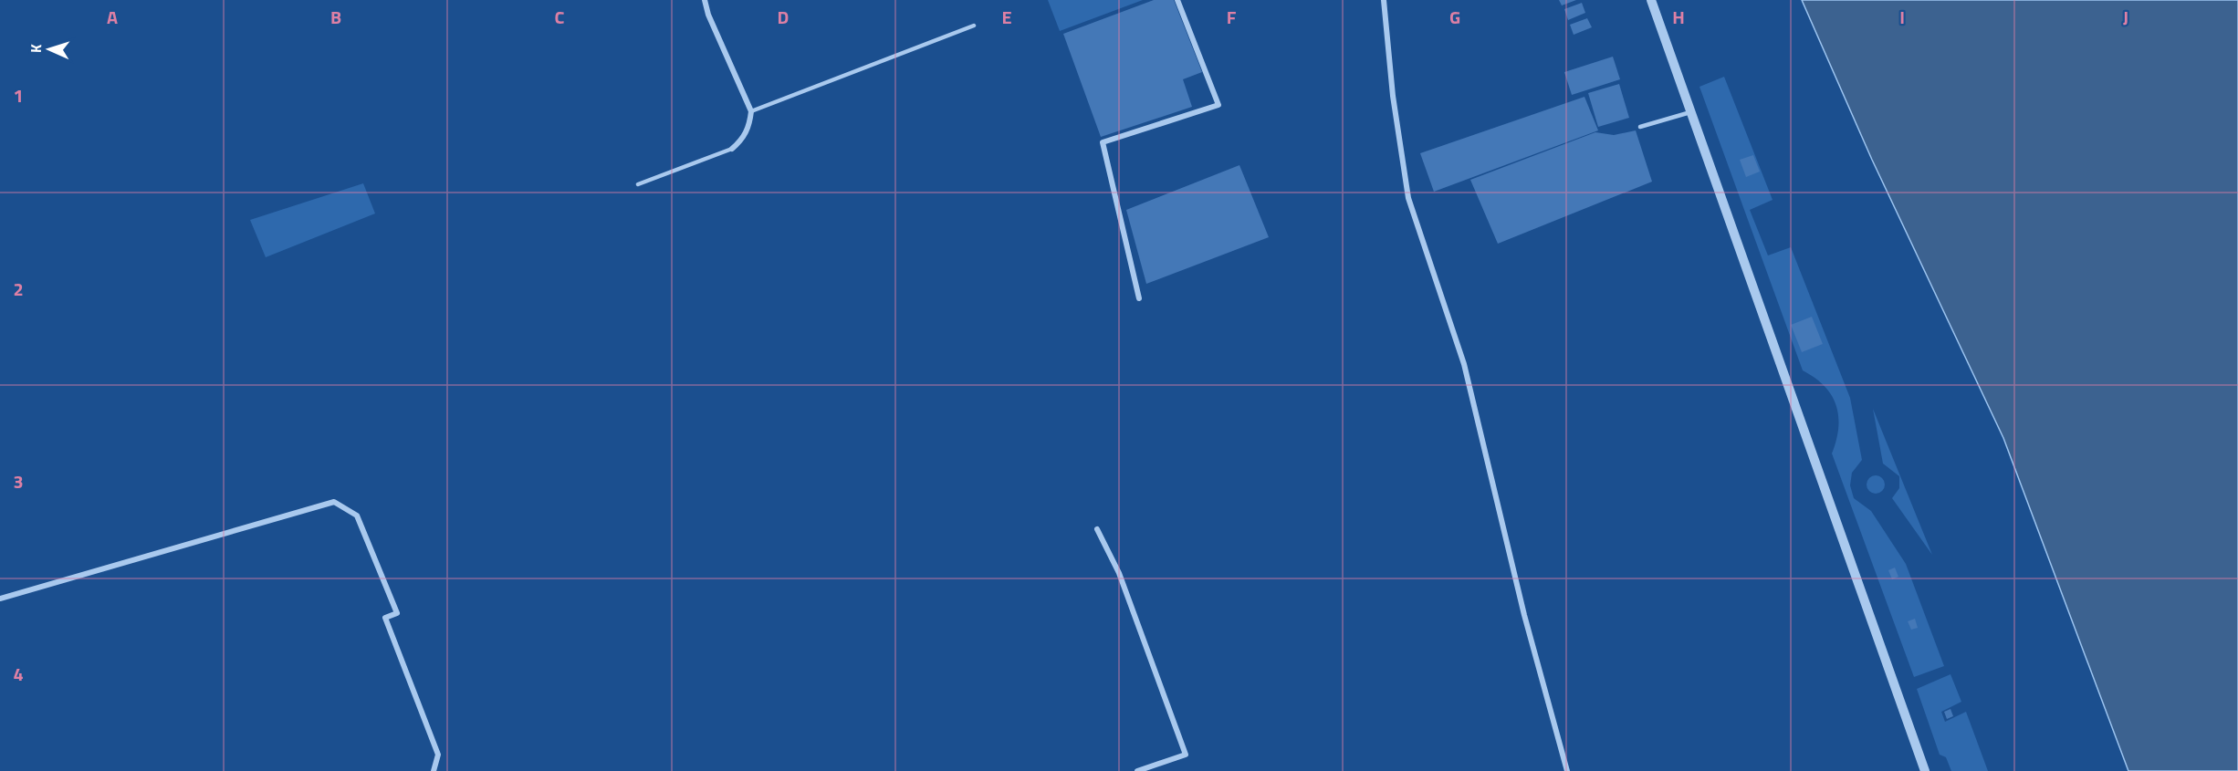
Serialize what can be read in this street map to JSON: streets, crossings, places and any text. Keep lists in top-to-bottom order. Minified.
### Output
{"north":"left","grid":{"columns":["A","B","C","D","E","F","G","H","I","J"],"rows":["1","2","3","4"]}}
